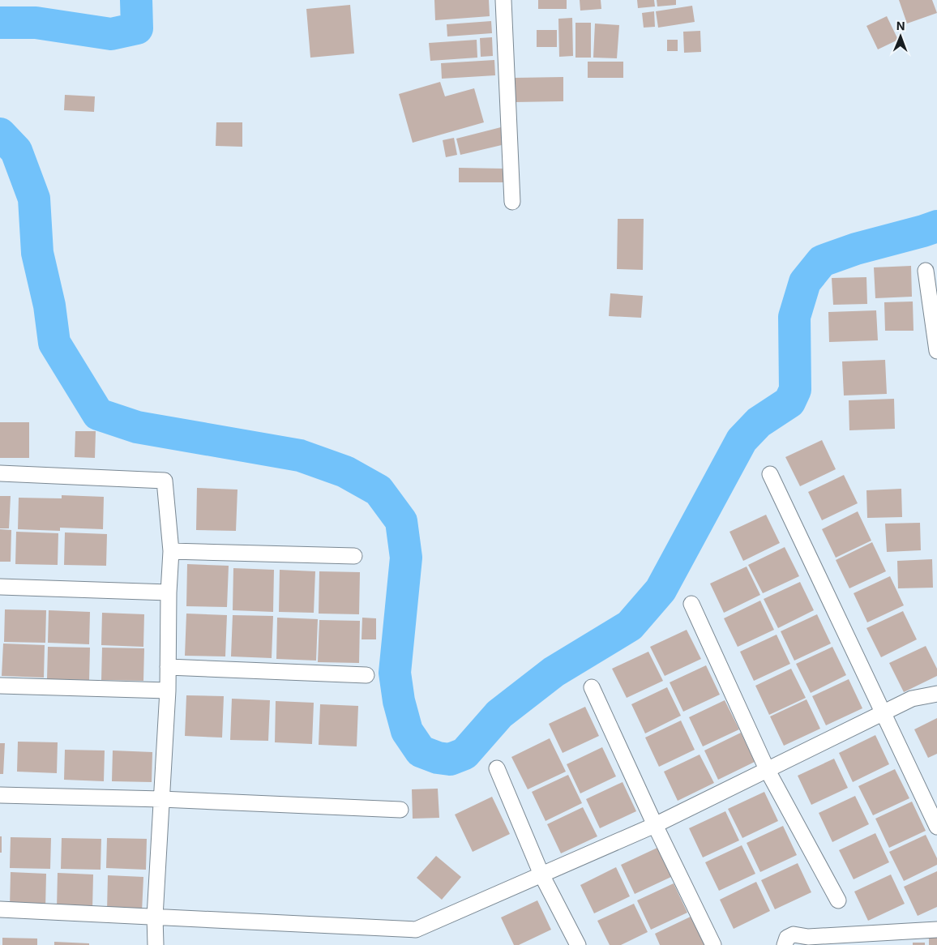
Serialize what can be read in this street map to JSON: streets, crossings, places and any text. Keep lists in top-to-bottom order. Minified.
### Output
{"north":"top"}
